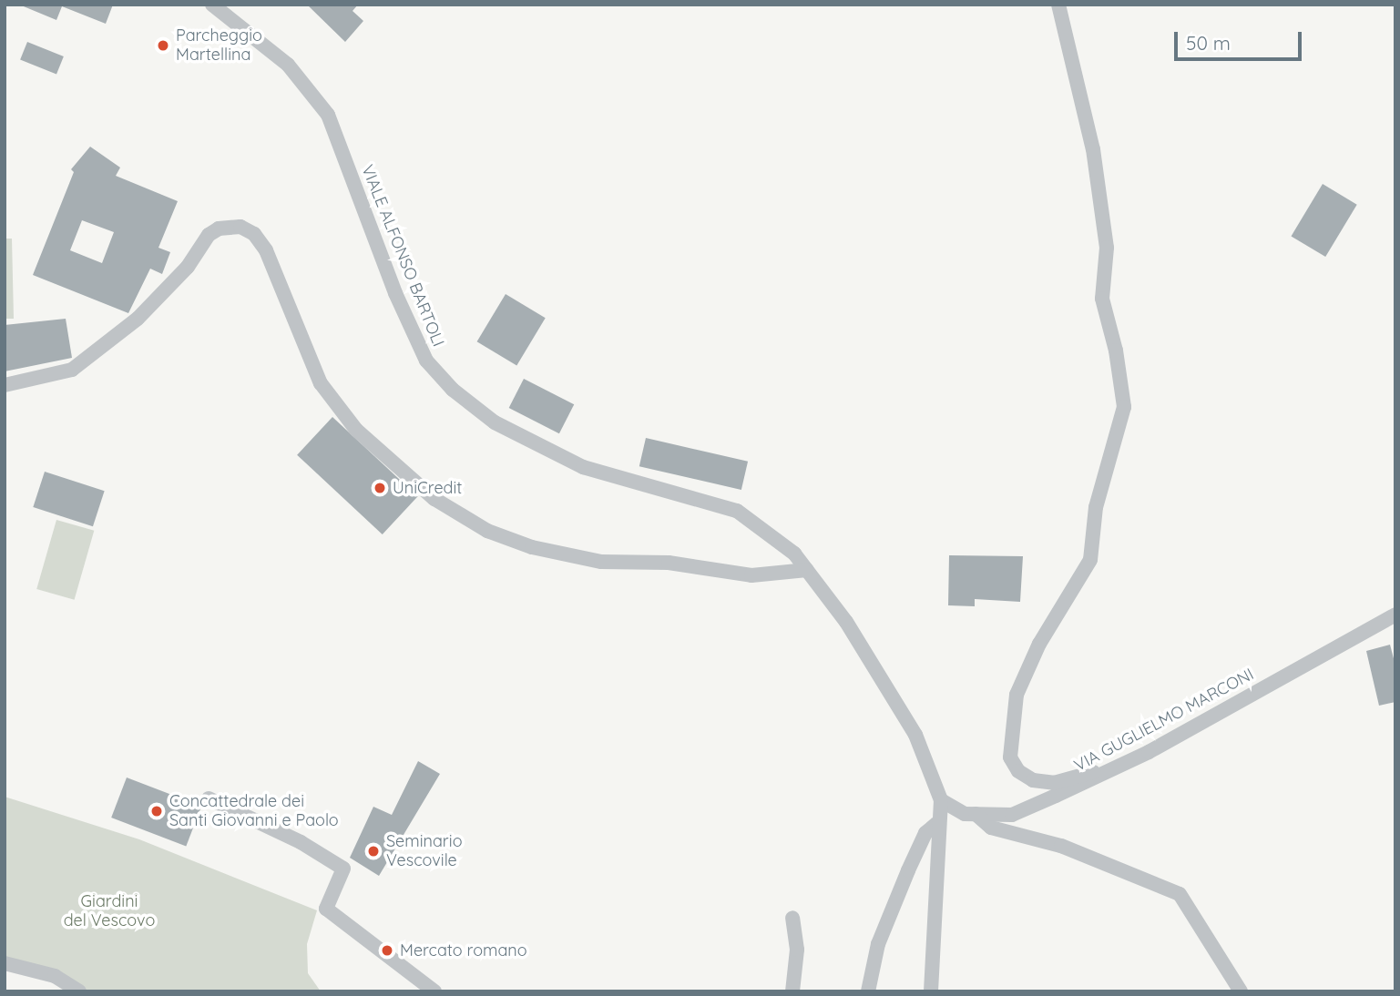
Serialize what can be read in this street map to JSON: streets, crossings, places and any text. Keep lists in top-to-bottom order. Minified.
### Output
{"streets":{"street":["VIALE ALFONSO BARTOLI","VIA GUGLIELMO MARCONI"]},"parks":["Giardini del Vescovo"],"places":["Parcheggio Martellina","UniCredit","Concattedrale dei Santi Giovanni e Paolo","Seminario Vescovile","Mercato romano"],"scale_bar":"50 m"}
